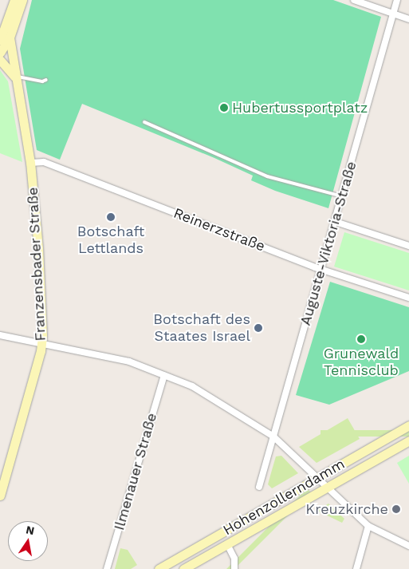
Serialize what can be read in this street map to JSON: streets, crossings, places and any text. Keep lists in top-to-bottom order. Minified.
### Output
{"streets":{"main road":["Franzensbader Straße","Hohenzollerndamm"],"street":["Reinerzstraße","Auguste-Viktoria-Straße","Ilmenauer Straße"]},"crossings":[["Reinerzstraße","Auguste-Viktoria-Straße"],["Reinerzstraße","Franzensbader Straße"]],"places":["Hubertussportplatz","Botschaft Lettlands","Botschaft des Staates Israel","Grunewald Tennisclub","Kreuzkirche"],"north":"top"}
